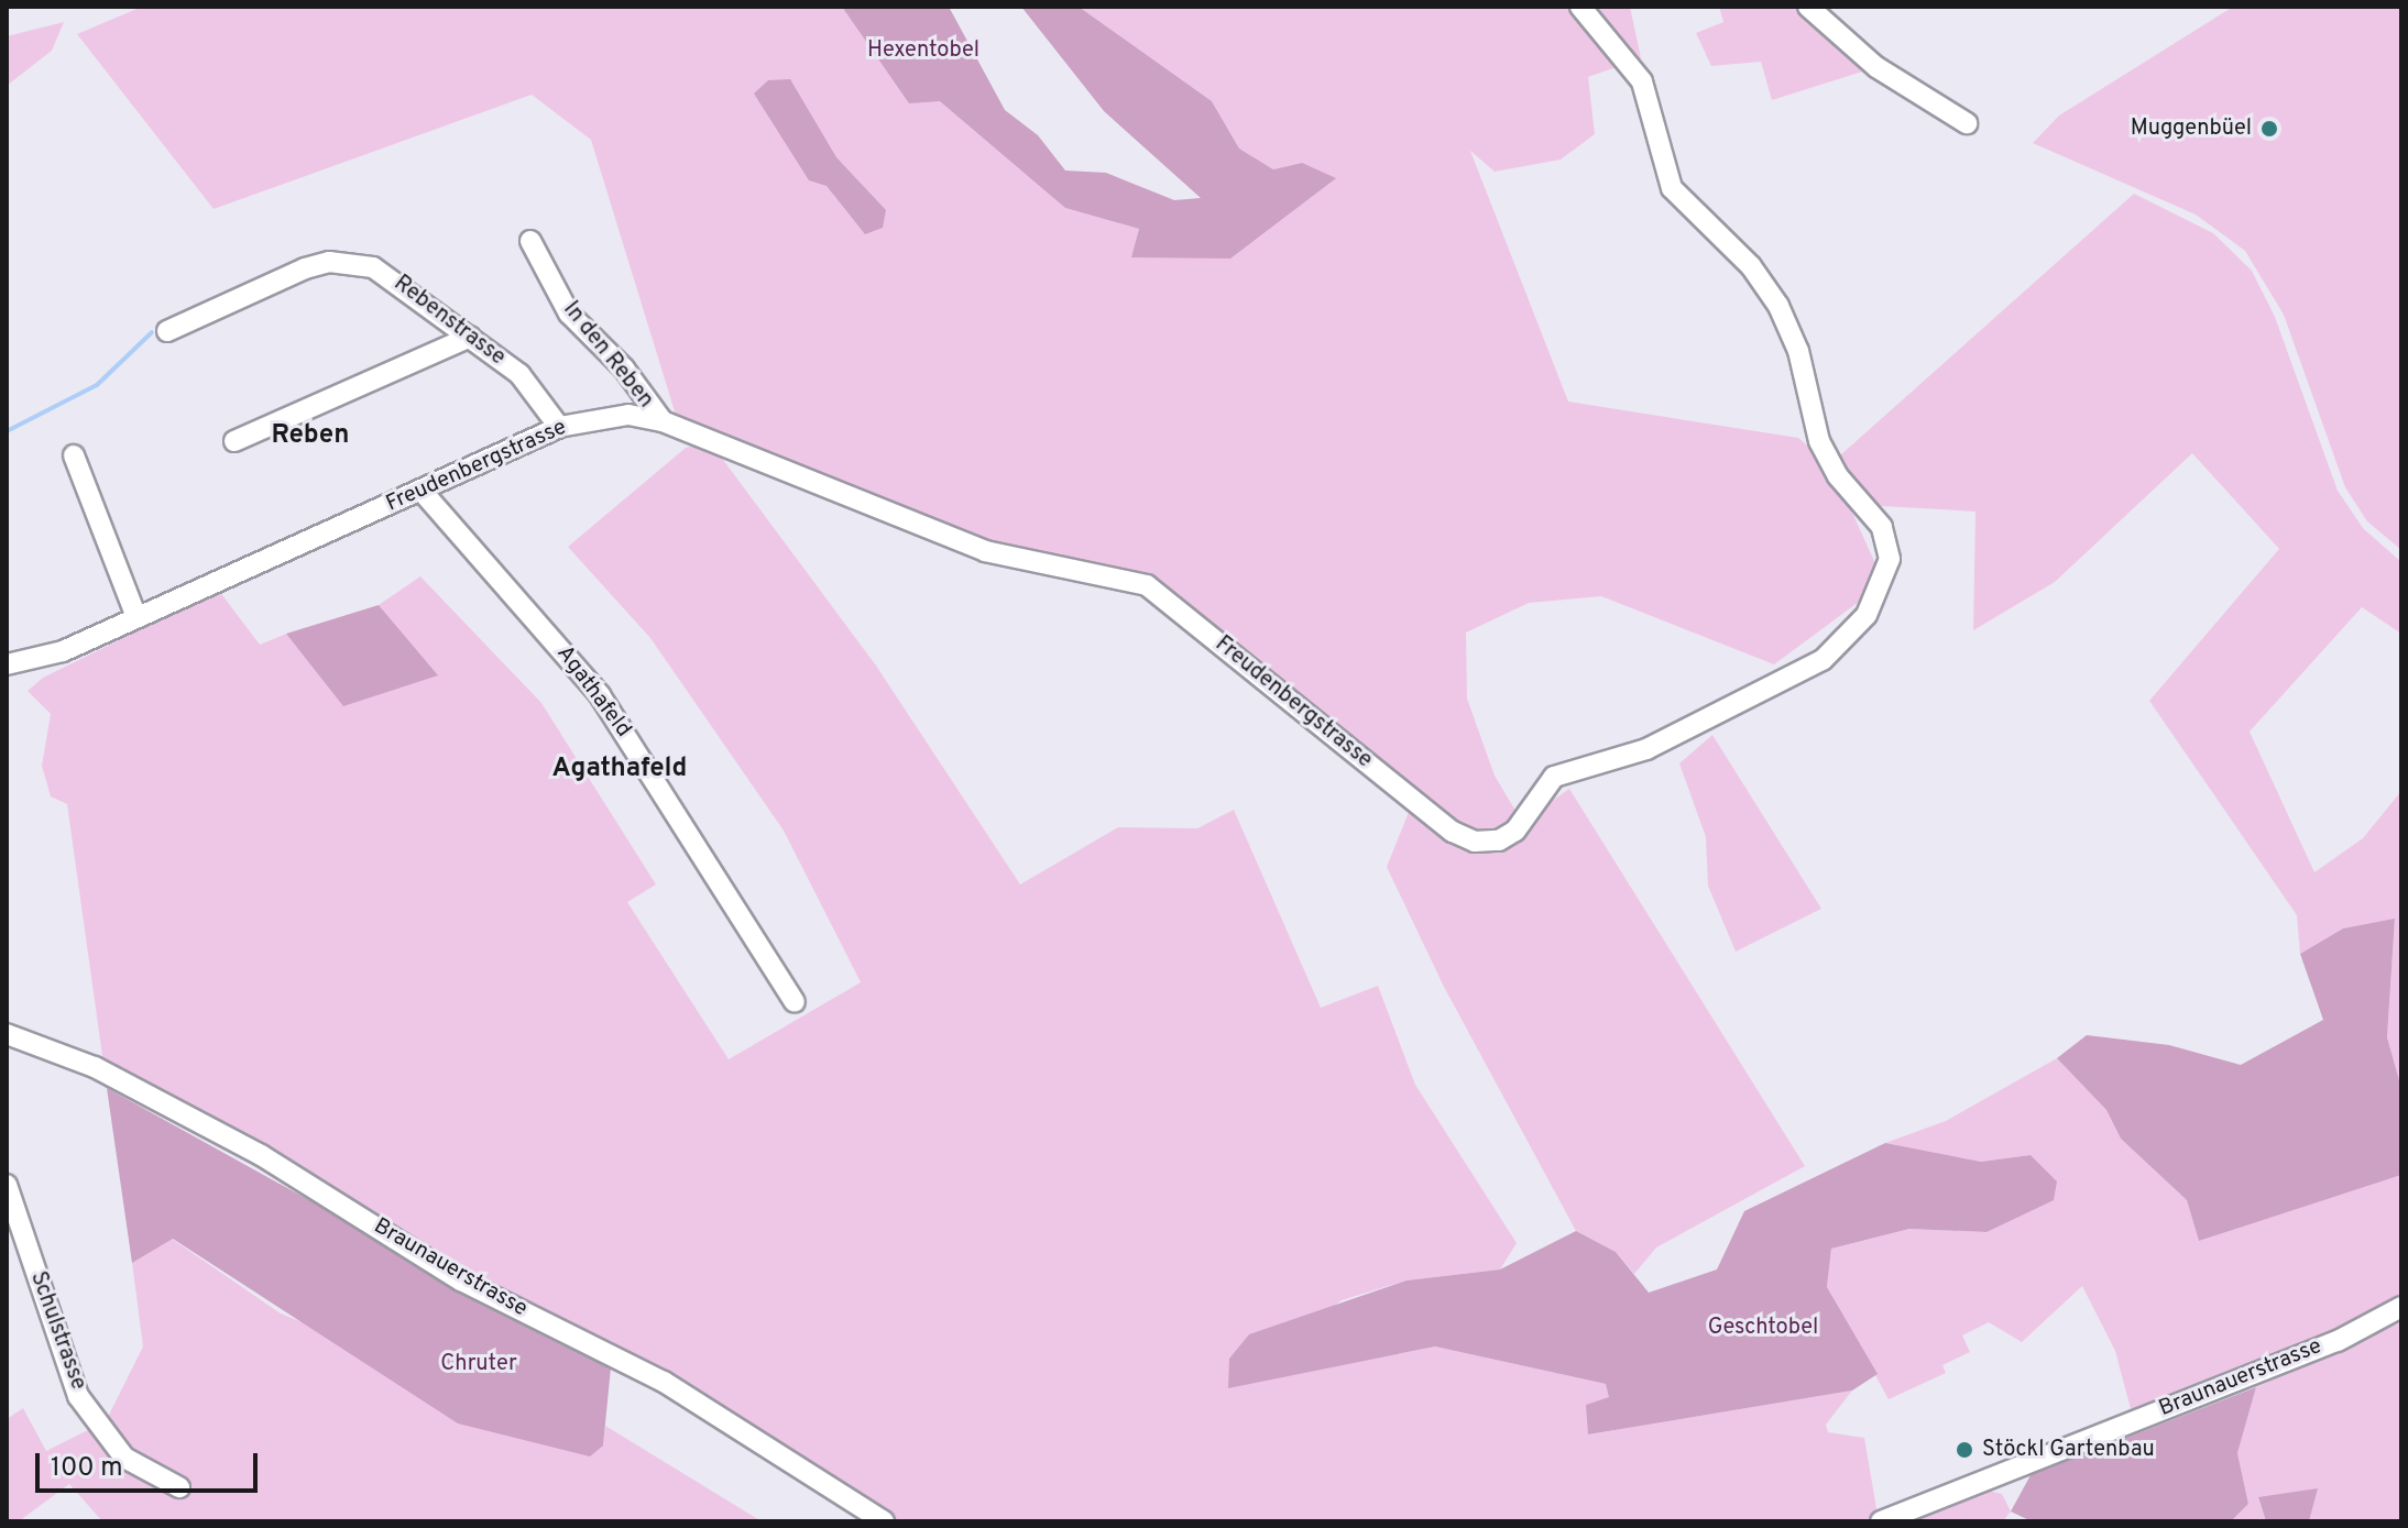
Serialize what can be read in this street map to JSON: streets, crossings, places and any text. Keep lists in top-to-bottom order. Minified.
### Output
{"streets":{"street":["Rebenstrasse","In den Reben","Freudenbergstrasse","Agathafeld","Braunauerstrasse","Schulstrasse"]},"crossings":[["Rebenstrasse","Freudenbergstrasse"],["In den Reben","Freudenbergstrasse"],["Freudenbergstrasse","Agathafeld"]],"districts":["Reben","Agathafeld"],"parks":["Hexentobel","Geschtobel","Chruter"],"places":["Muggenbüel","Stöckl Gartenbau"],"scale_bar":"100 m"}
